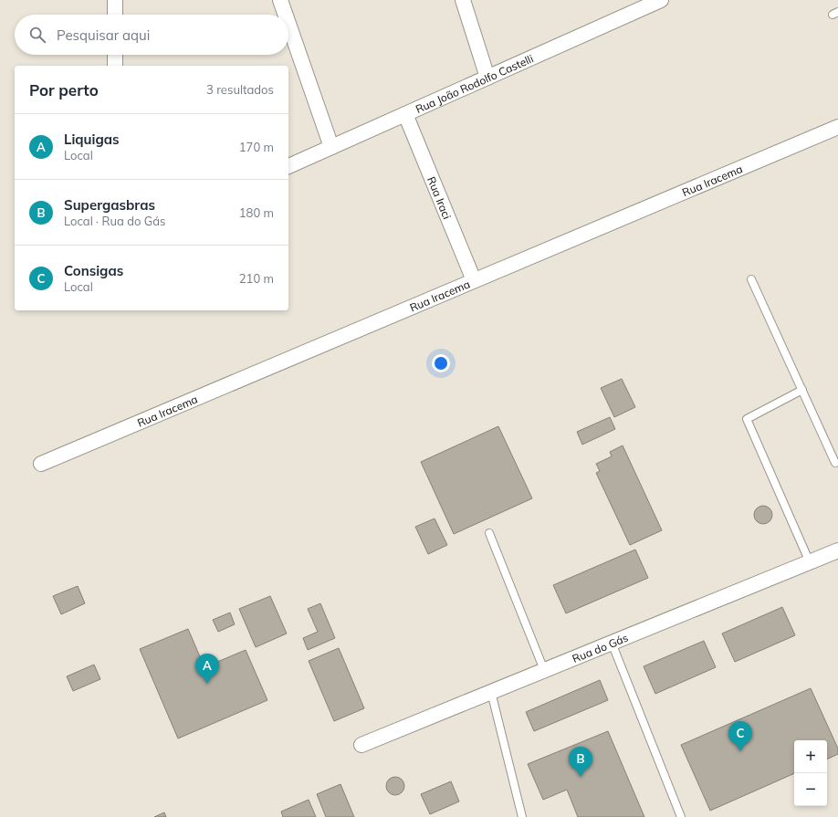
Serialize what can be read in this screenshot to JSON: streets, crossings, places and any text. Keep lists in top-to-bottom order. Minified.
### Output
{"streets":{"street":["Rua João Rodolfo Castelli","Rua Iracema","Rua Iraci","Rua do Gás"]},"crossings":[["Rua João Rodolfo Castelli","Rua Iraci"],["Rua Iracema","Rua Iraci"]],"page":{"search":"Pesquisar aqui","heading":["Por perto","3 resultados"],"list":[{"mark":"A","name":"Liquigas","note":"Local","value":"170 m"},{"mark":"B","name":"Supergasbras","note":"Local · Rua do Gás","value":"180 m"},{"mark":"C","name":"Consigas","note":"Local","value":"210 m"}],"pins":["A","C","B"],"map_buttons":["+","−"]}}
